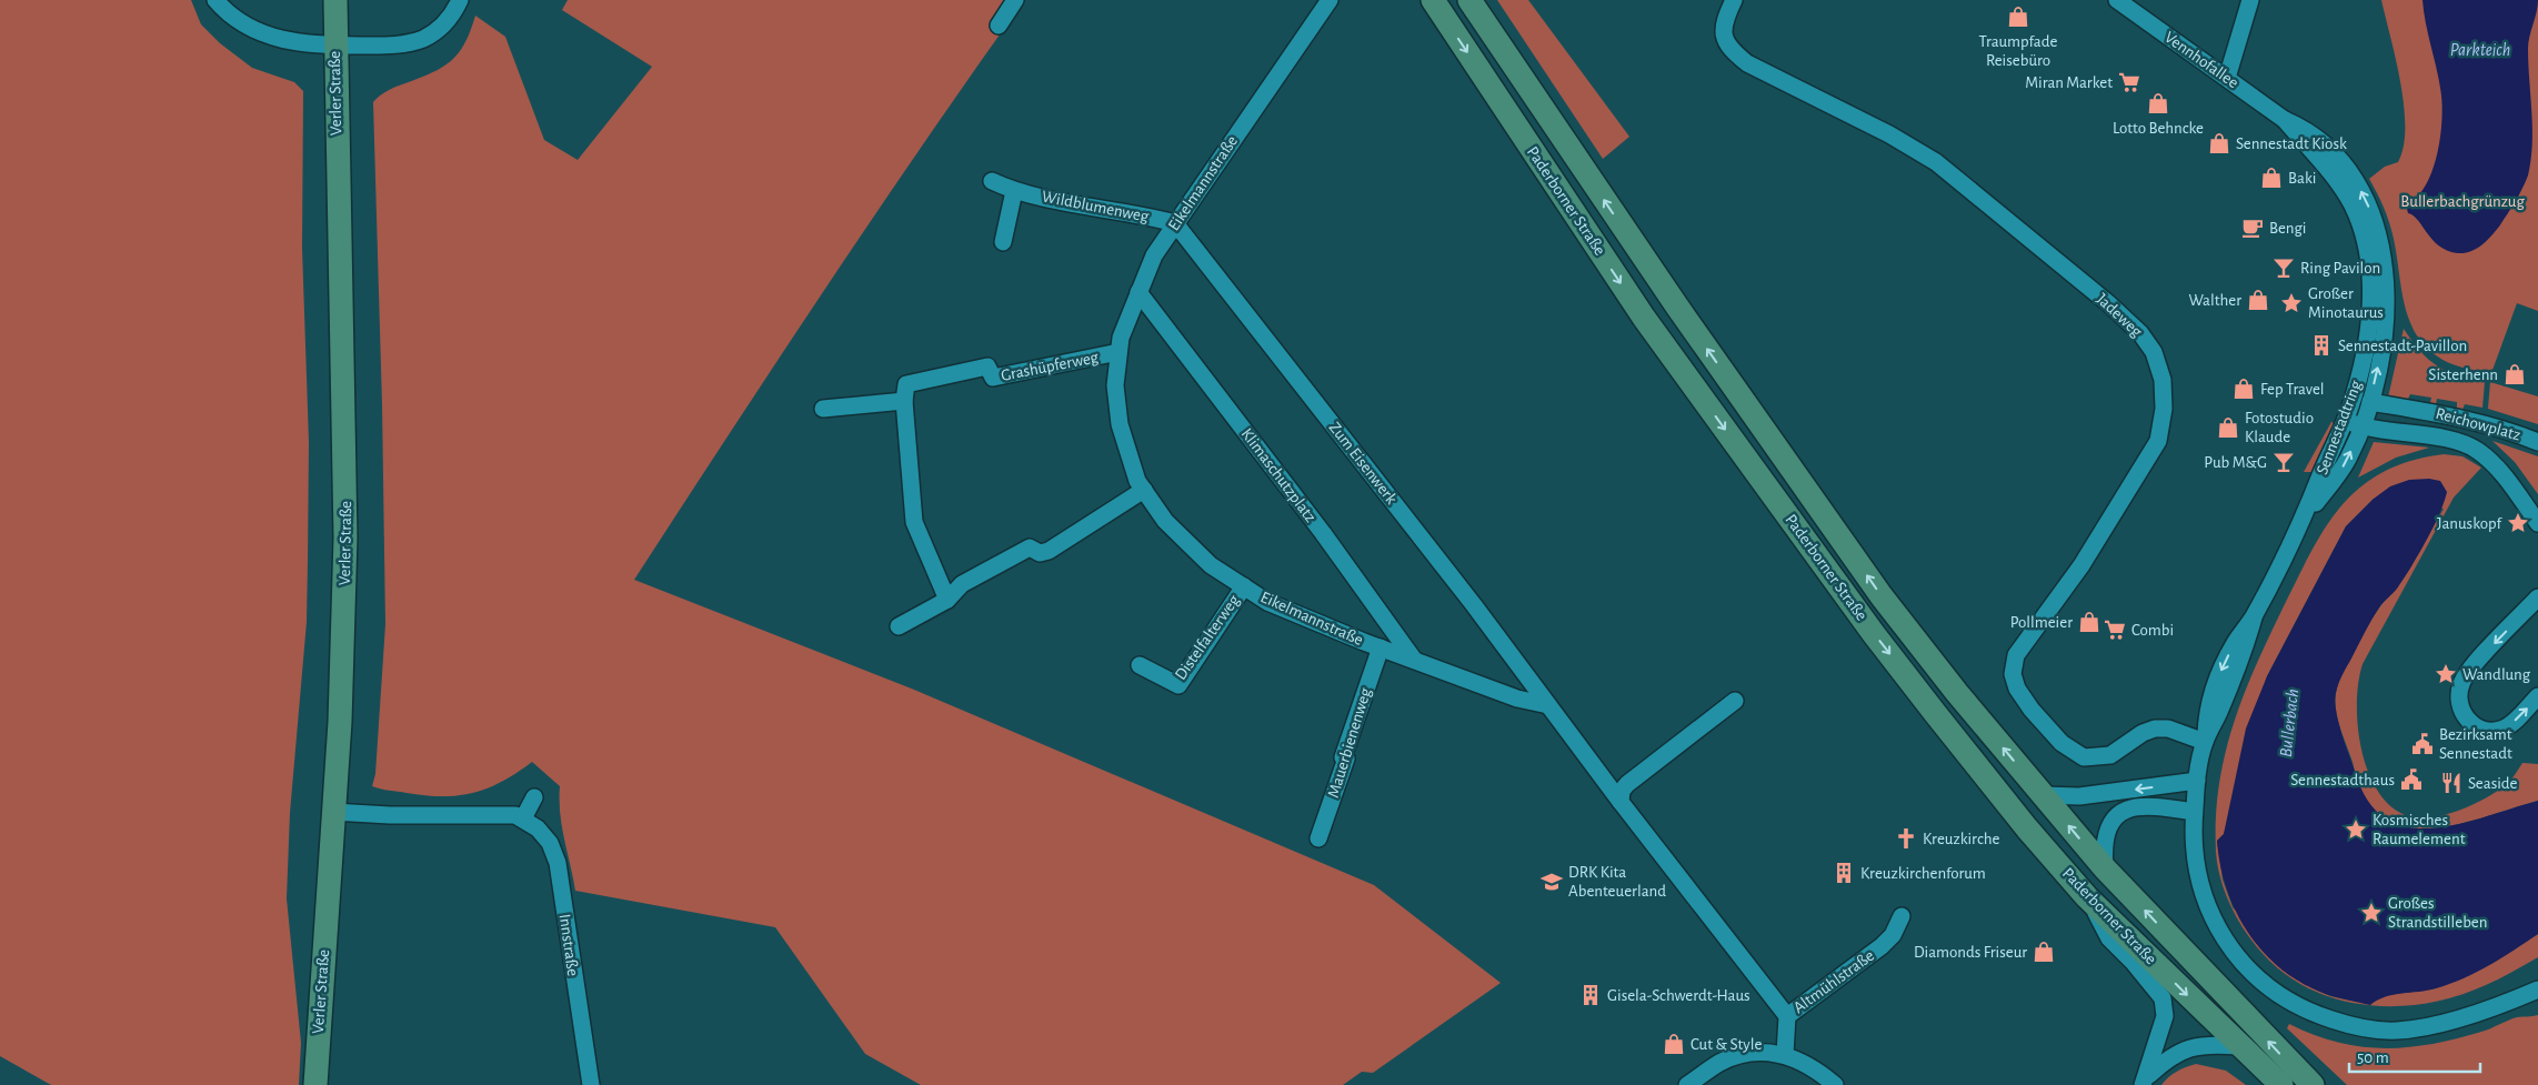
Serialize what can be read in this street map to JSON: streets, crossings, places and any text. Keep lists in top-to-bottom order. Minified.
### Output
{"streets":{"main road":["Verler Straße","Paderborner Straße"],"street":["Vennhofallee","Eikelmannstraße","Wildblumenweg","Jadeweg","Grashüpferweg","Reichowplatz","Sennestadtring","Zum Eisenwerk","Klimaschutzplatz","Distelfalterweg","Mauerbienenweg","Innstraße","Altmühlstraße"]},"crossings":[["Vennhofallee","Sennestadtring"],["Eikelmannstraße","Wildblumenweg"],["Eikelmannstraße","Grashüpferweg"],["Eikelmannstraße","Zum Eisenwerk"],["Eikelmannstraße","Klimaschutzplatz"],["Eikelmannstraße","Distelfalterweg"],["Eikelmannstraße","Mauerbienenweg"],["Wildblumenweg","Zum Eisenwerk"],["Jadeweg","Sennestadtring"],["Reichowplatz","Sennestadtring"]],"water":["Parkteich","Bullerbach"],"parks":["Bullerbachgrünzug"],"places":{"shop":["Traumpfade Reisebüro","Lotto Behncke","Sennestadt Kiosk","Baki","Walther","Sisterhenn","Fep Travel","Fotostudio Klaude","Pollmeier","Diamonds Friseur","Cut & Style"],"supermarket":["Miran Market","Combi"],"cafe":["Bengi"],"bar":["Ring Pavilon","Pub M&G"],"place":["Großer Minotaurus","Januskopf","Wandlung","Kosmisches Raumelement","Großes Strandstilleben"],"building":["Sennestadt-Pavillon","Kreuzkirchenforum","Gisela-Schwerdt-Haus"],"public building":["Bezirksamt Sennestadt","Sennestadthaus"],"restaurant":["Seaside"],"church":["Kreuzkirche"],"school or university":["DRK Kita Abenteuerland"]},"scale_bar":"50 m"}
